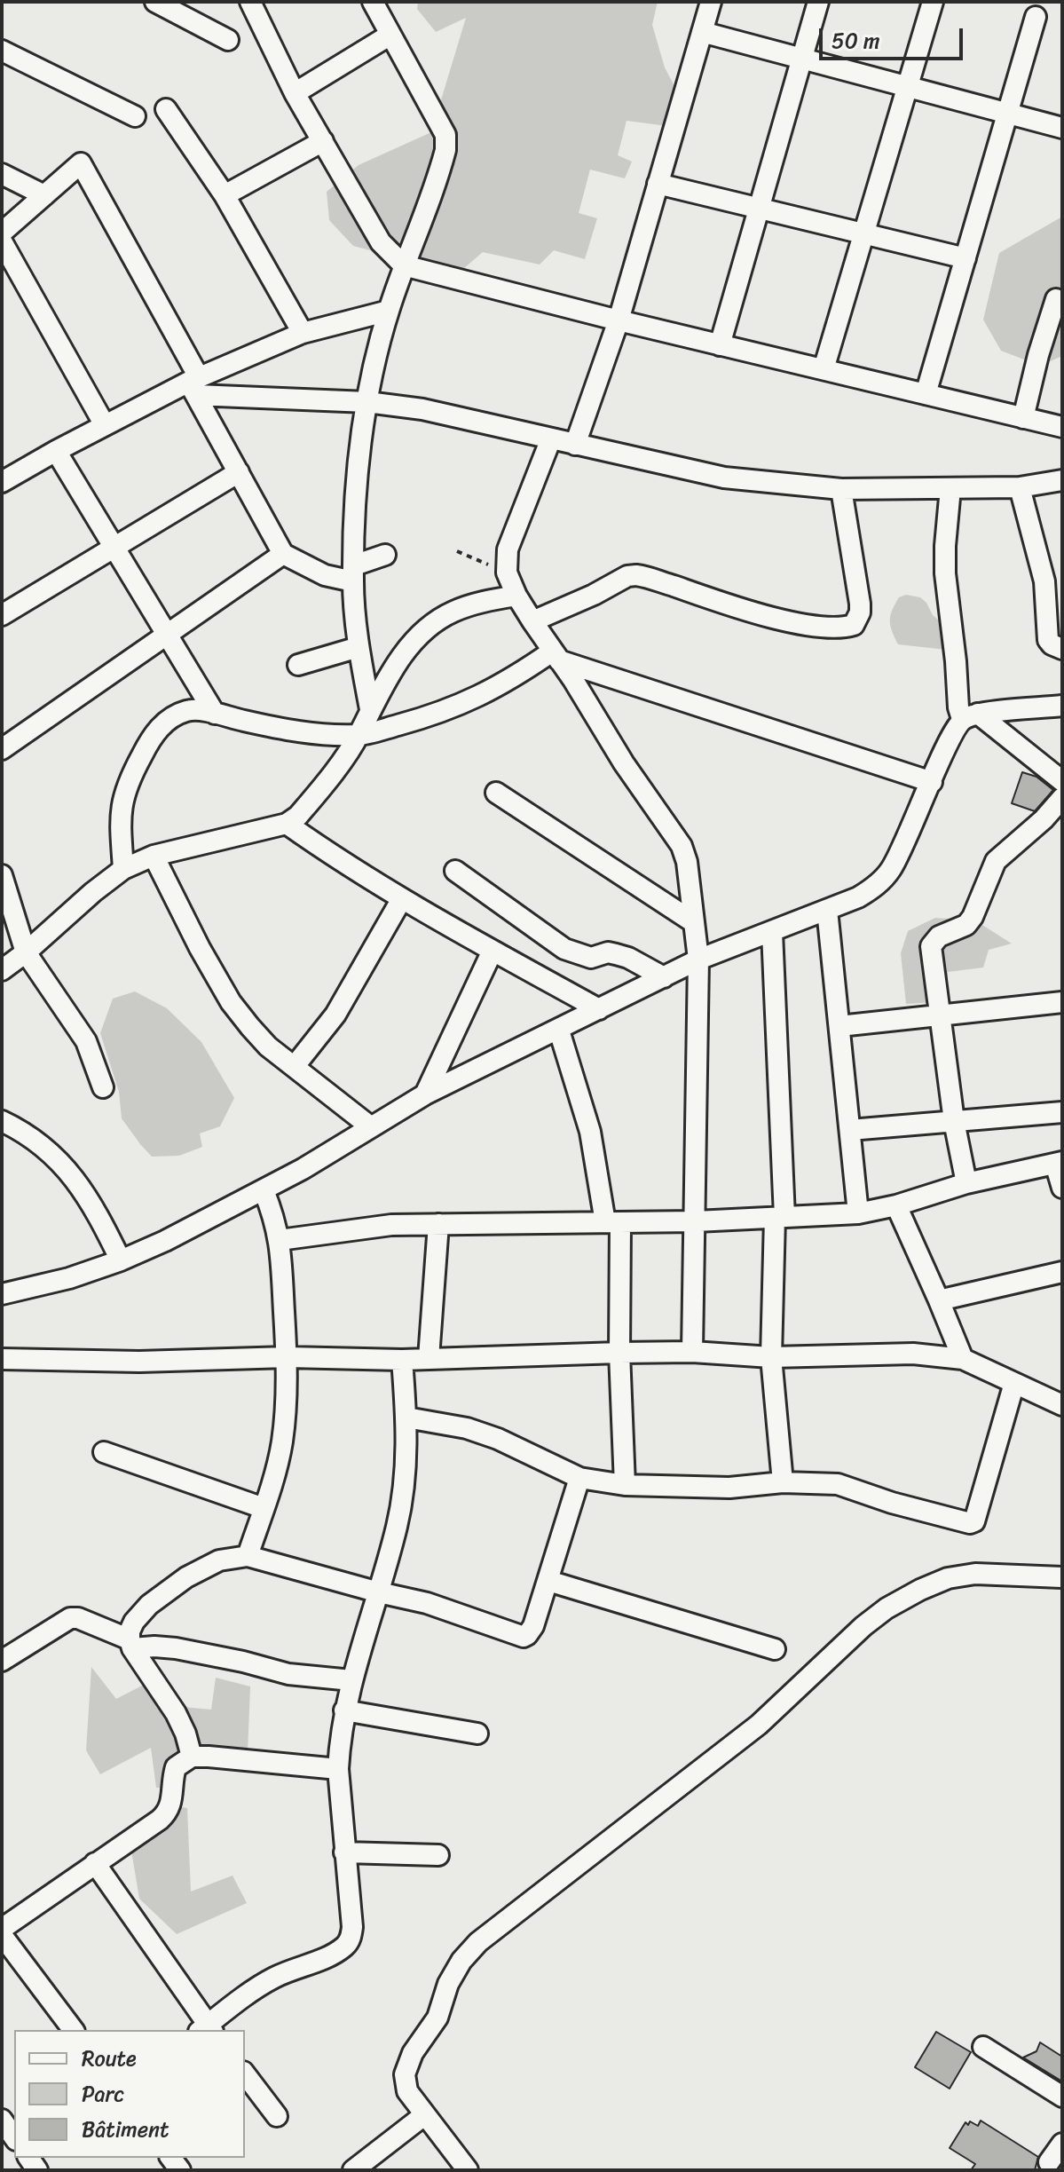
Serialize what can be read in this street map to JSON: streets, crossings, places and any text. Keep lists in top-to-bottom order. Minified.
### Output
{"legend":["Route","Parc","Bâtiment"],"scale_bar":"50 m"}
